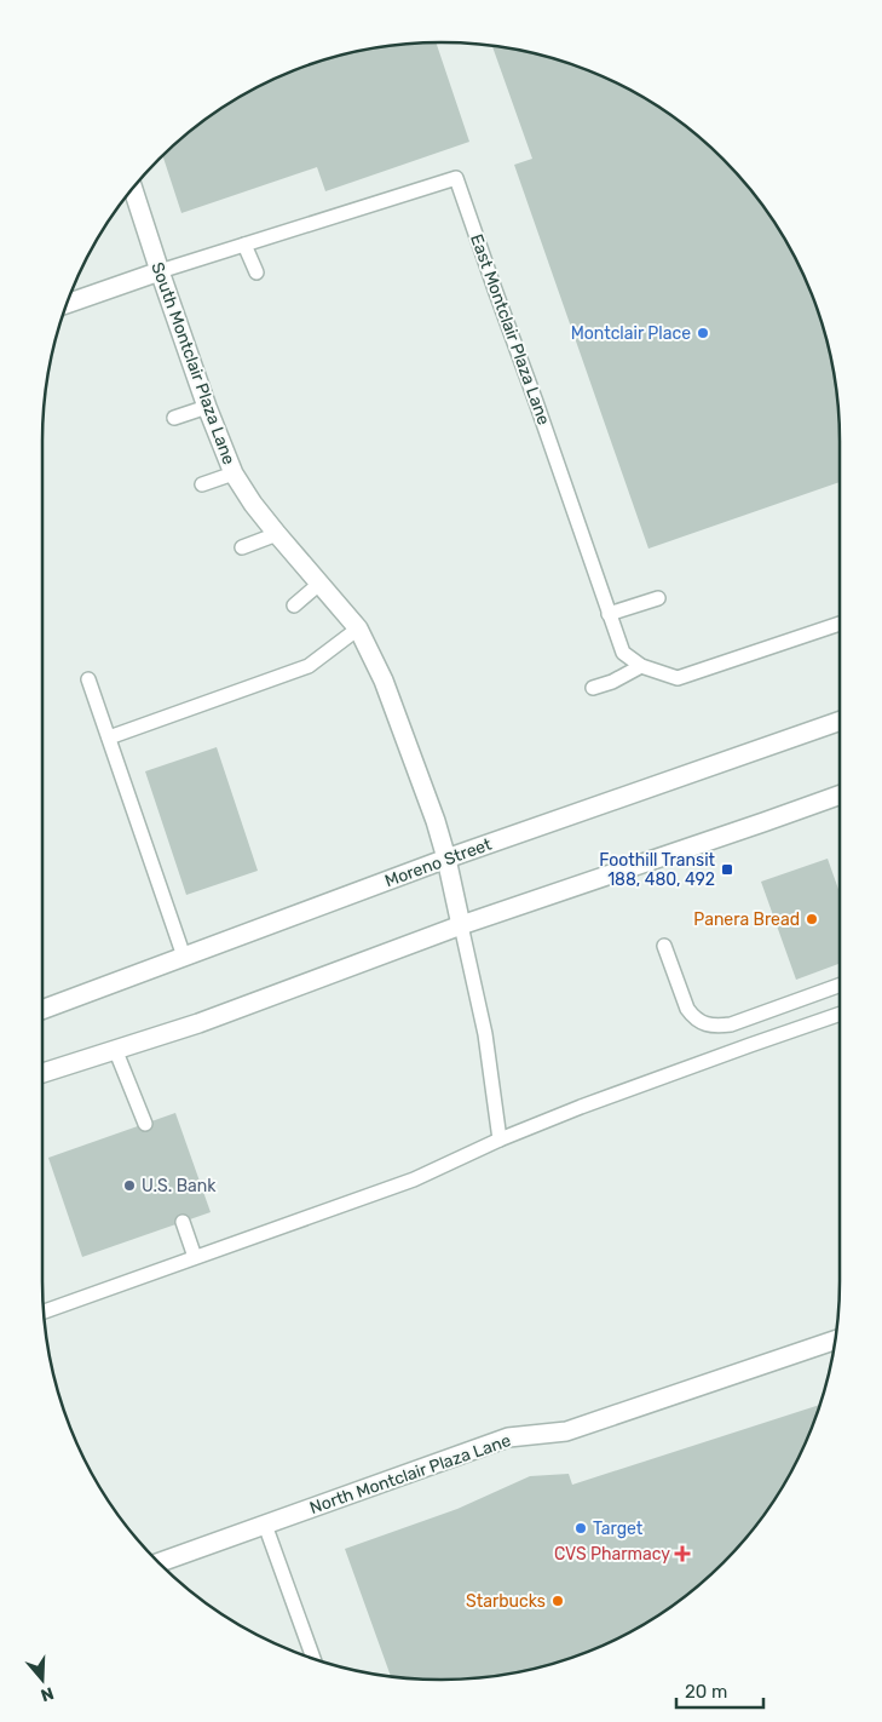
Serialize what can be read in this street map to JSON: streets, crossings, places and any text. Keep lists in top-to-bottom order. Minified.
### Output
{"streets":{"street":["East Montclair Plaza Lane","South Montclair Plaza Lane","Moreno Street","North Montclair Plaza Lane"]},"crossings":[["East Montclair Plaza Lane","South Montclair Plaza Lane"],["South Montclair Plaza Lane","Moreno Street"]],"places":{"other":["Montclair Place","Panera Bread","U.S. Bank","Target","Starbucks"],"transit":["Foothill Transit 188, 480, 492"],"health":["CVS Pharmacy"]},"scale_bar":"20 m","north":"bottom"}
